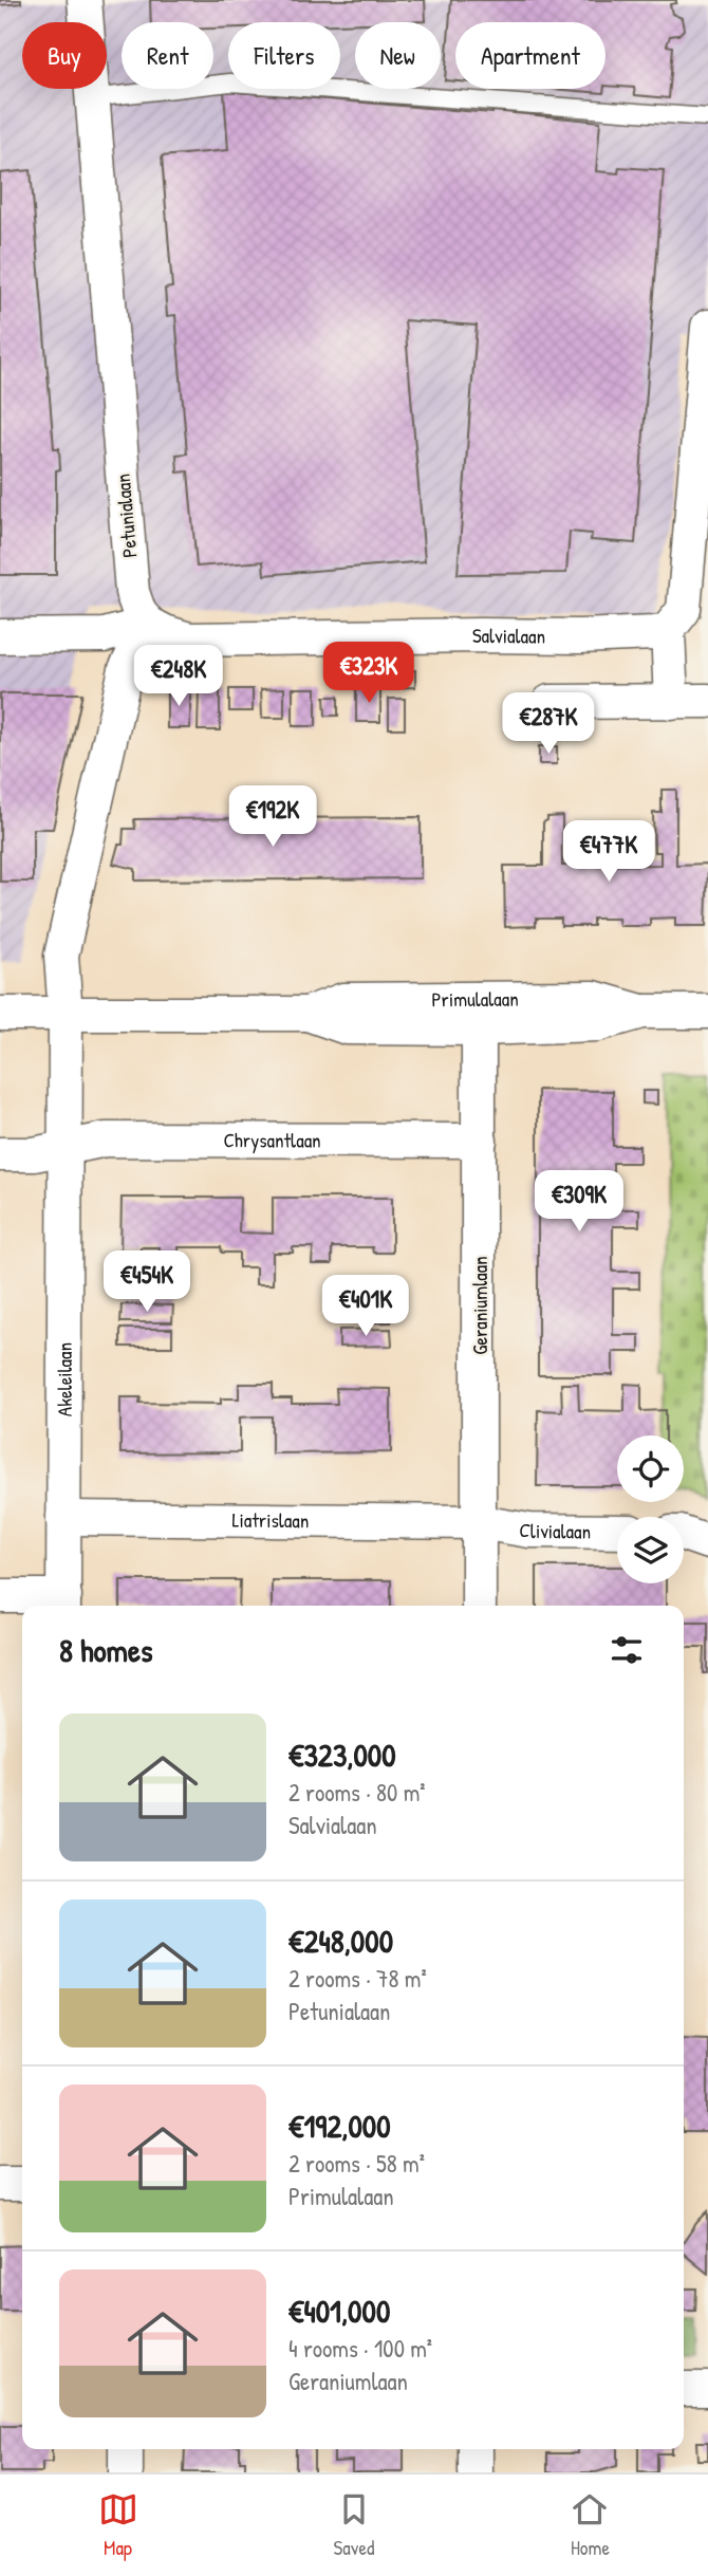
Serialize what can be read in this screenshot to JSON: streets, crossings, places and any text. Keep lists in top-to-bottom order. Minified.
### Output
{"streets":{"street":["Petunialaan","Salvialaan","Primulalaan","Chrysantlaan","Geraniumlaan","Akeleilaan","Liatrislaan","Clivialaan"]},"crossings":[["Petunialaan","Salvialaan"],["Primulalaan","Geraniumlaan"],["Primulalaan","Akeleilaan"],["Chrysantlaan","Geraniumlaan"],["Chrysantlaan","Akeleilaan"],["Geraniumlaan","Liatrislaan"],["Geraniumlaan","Clivialaan"],["Akeleilaan","Liatrislaan"],["Liatrislaan","Clivialaan"]],"page":{"chip":["Buy","Rent","Filters","New","Apartment"],"price":["€323K","€248K","€287K","€192K","€477K","€309K","€454K","€401K"],"heading":"8 homes","list":[{"name":"€323,000","note":"2 rooms · 80 m² · Salvialaan"},{"name":"€248,000","note":"2 rooms · 78 m² · Petunialaan"},{"name":"€192,000","note":"2 rooms · 58 m² · Primulalaan"},{"name":"€401,000","note":"4 rooms · 100 m² · Geraniumlaan"}],"tabs":["Map","Saved","Home"]}}
